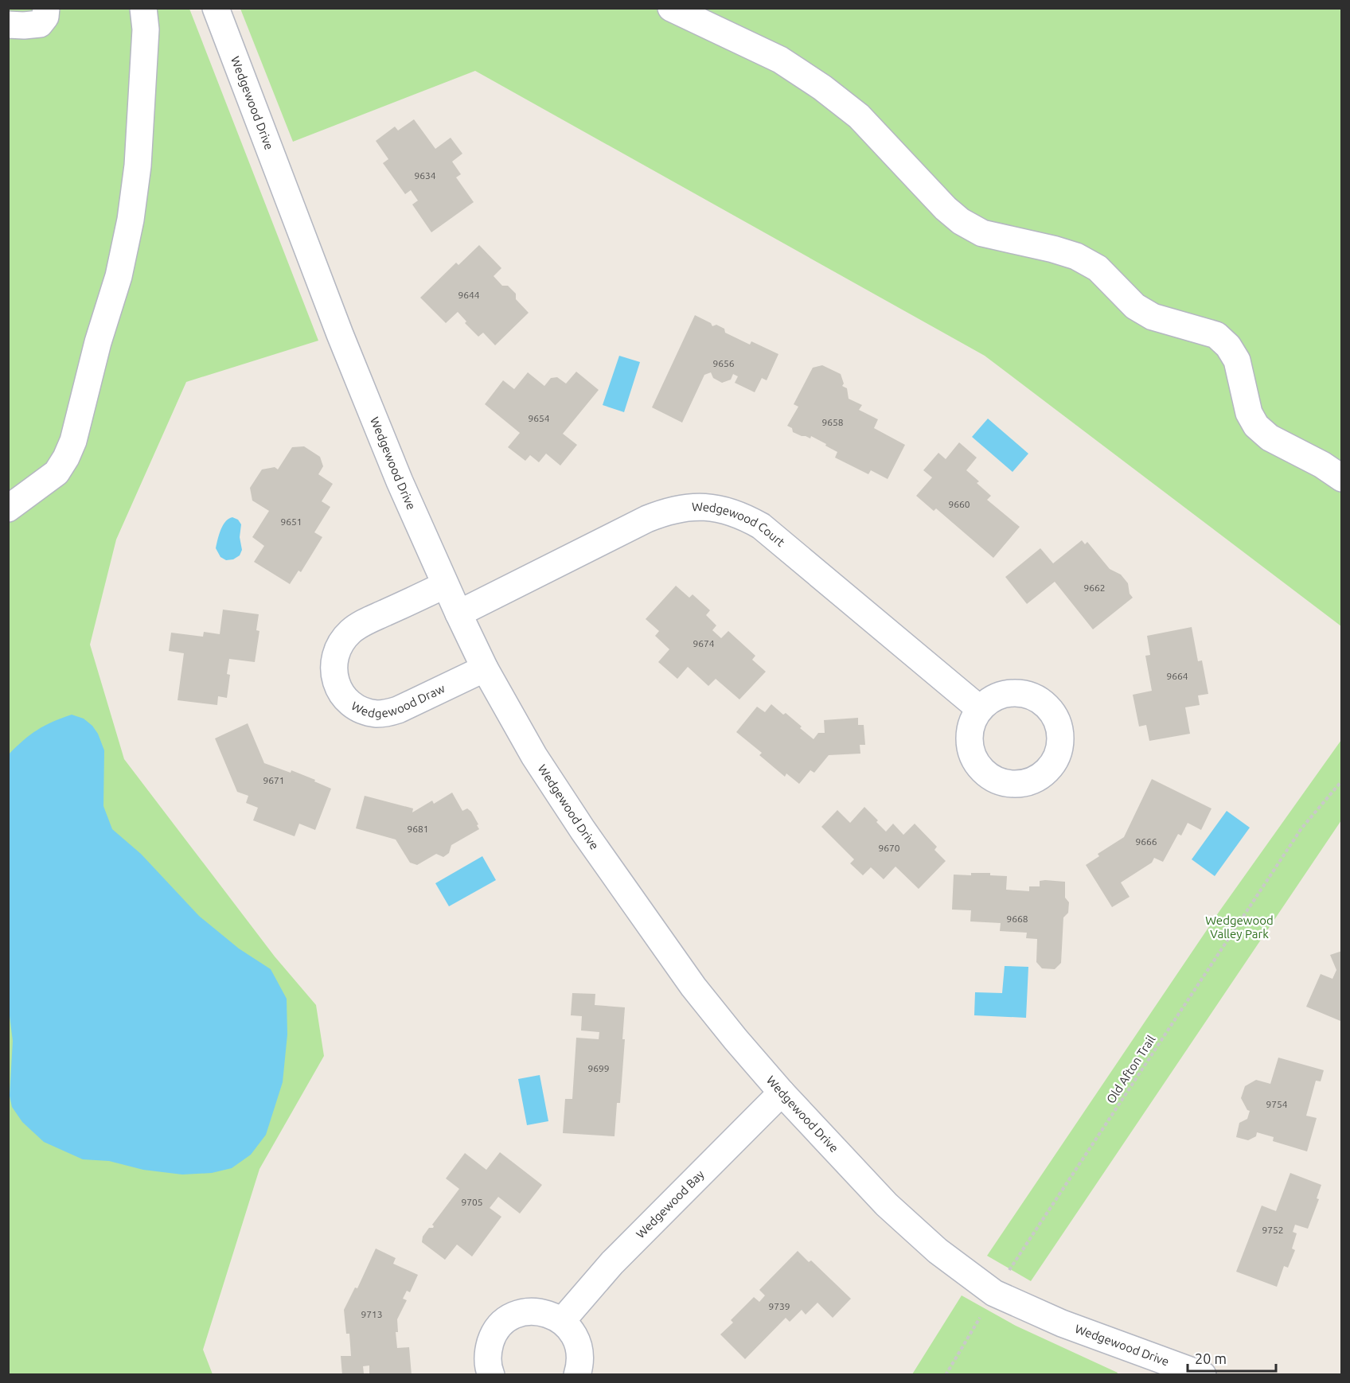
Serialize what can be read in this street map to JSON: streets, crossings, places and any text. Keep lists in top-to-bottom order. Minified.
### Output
{"streets":{"street":["Wedgewood Drive","Wedgewood Court","Wedgewood Draw","Wedgewood Bay"],"path":["Old Afton Trail"]},"crossings":[["Wedgewood Drive","Wedgewood Court"],["Wedgewood Drive","Wedgewood Draw"],["Wedgewood Drive","Old Afton Trail"],["Wedgewood Drive","Wedgewood Bay"]],"parks":["Wedgewood Valley Park"],"house_numbers":["9634","9644","9656","9654","9658","9660","9651","9662","9674","9664","9671","9681","9666","9670","9668","9699","9754","9705","9752","9739","9713"],"scale_bar":"20 m"}
